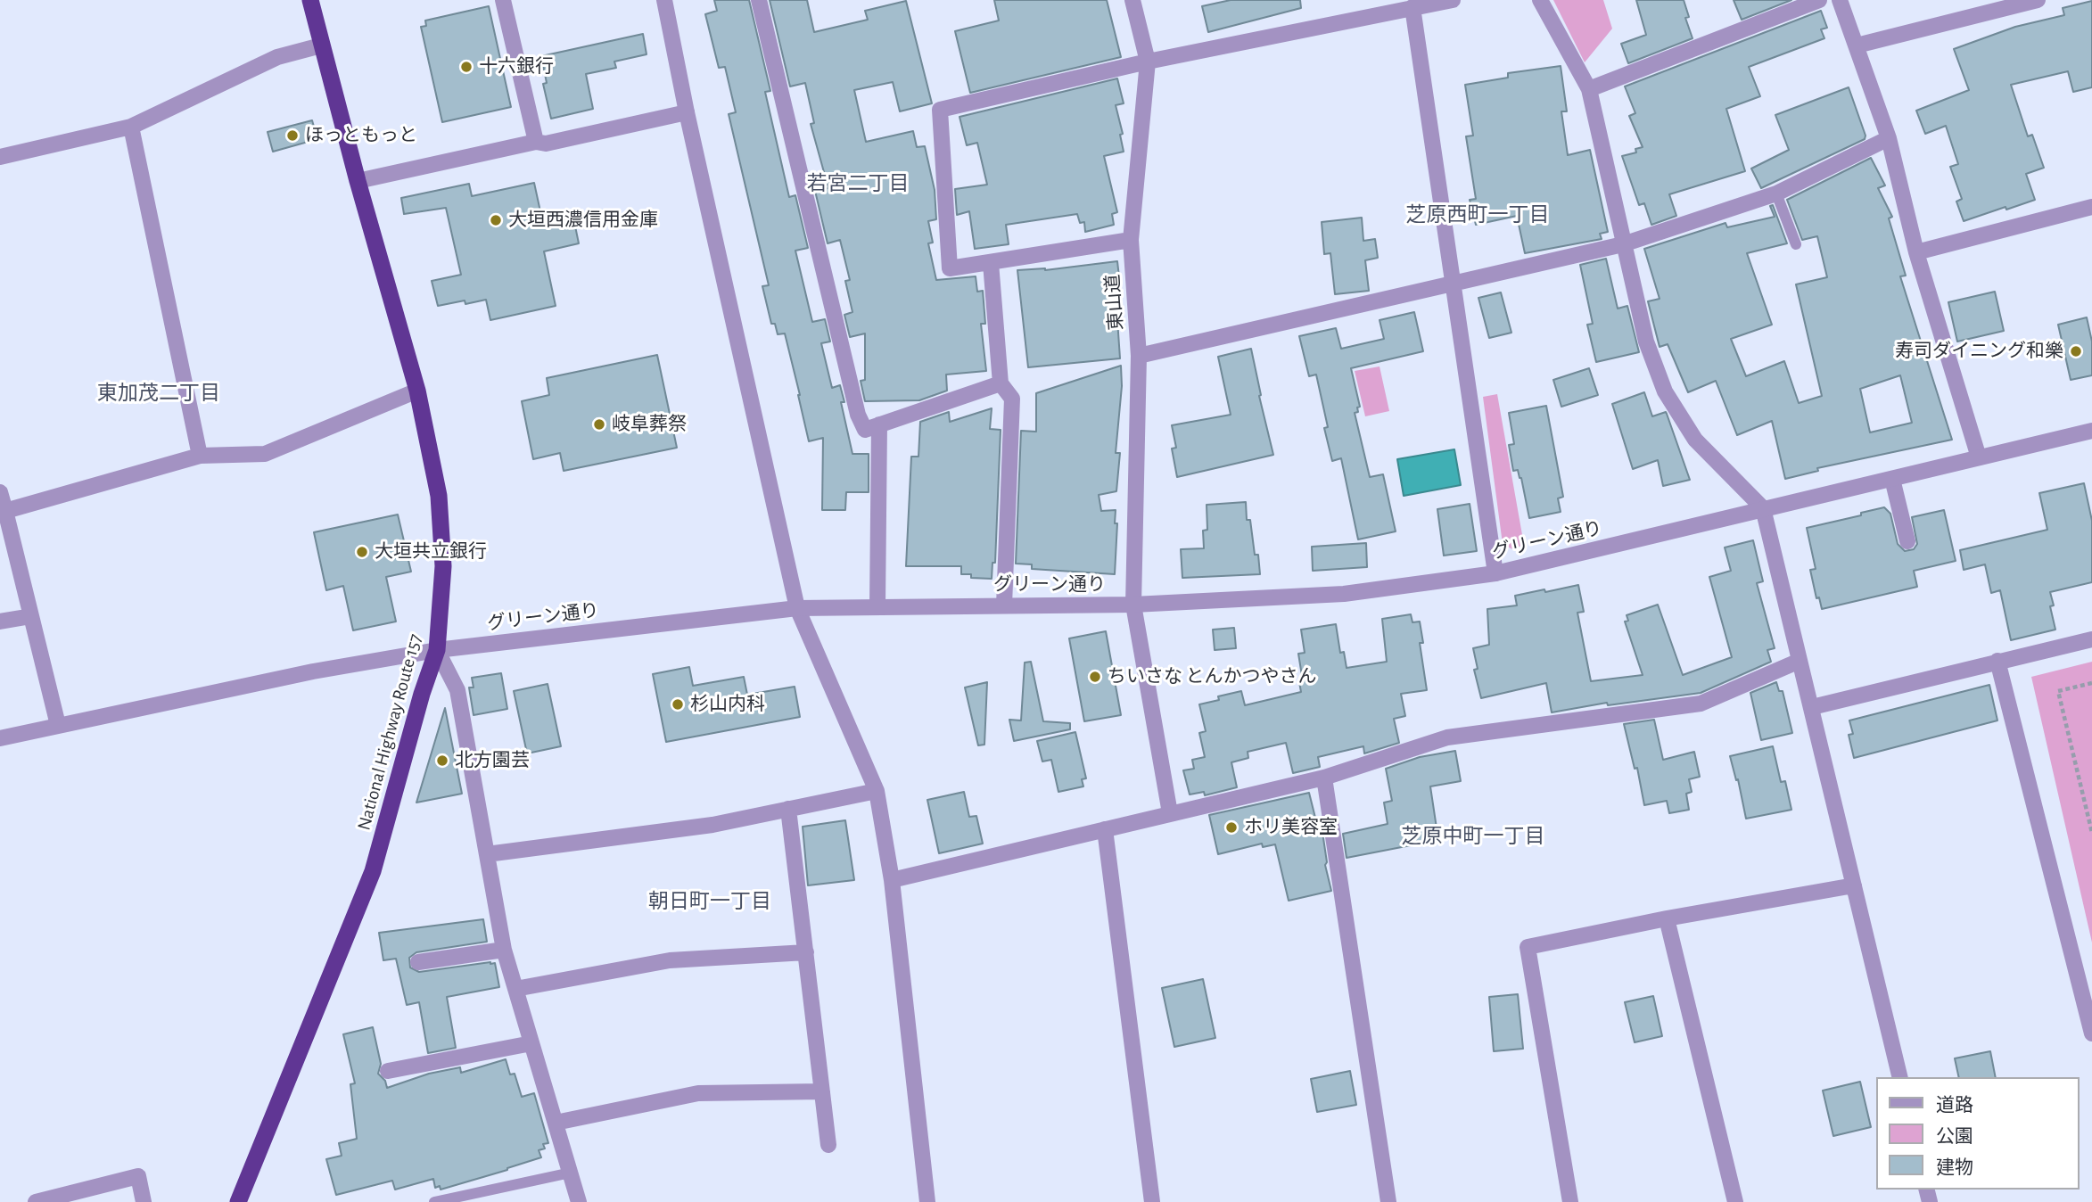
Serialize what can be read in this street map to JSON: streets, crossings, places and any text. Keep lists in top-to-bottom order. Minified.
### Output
{"streets":{"highway":["National Highway Route 157"],"street":["東山道","グリーン通り"]},"crossings":[["東山道","グリーン通り"],["グリーン通り","National Highway Route 157"]],"districts":["若宮二丁目","芝原西町一丁目","東加茂二丁目","芝原中町一丁目","朝日町一丁目"],"places":["十六銀行","ほっともっと","大垣西濃信用金庫","寿司ダイニング和樂","岐阜葬祭","大垣共立銀行","ちいさな とんかつやさん","杉山内科","北方園芸","ホリ美容室"],"legend":["道路","公園","建物"]}
